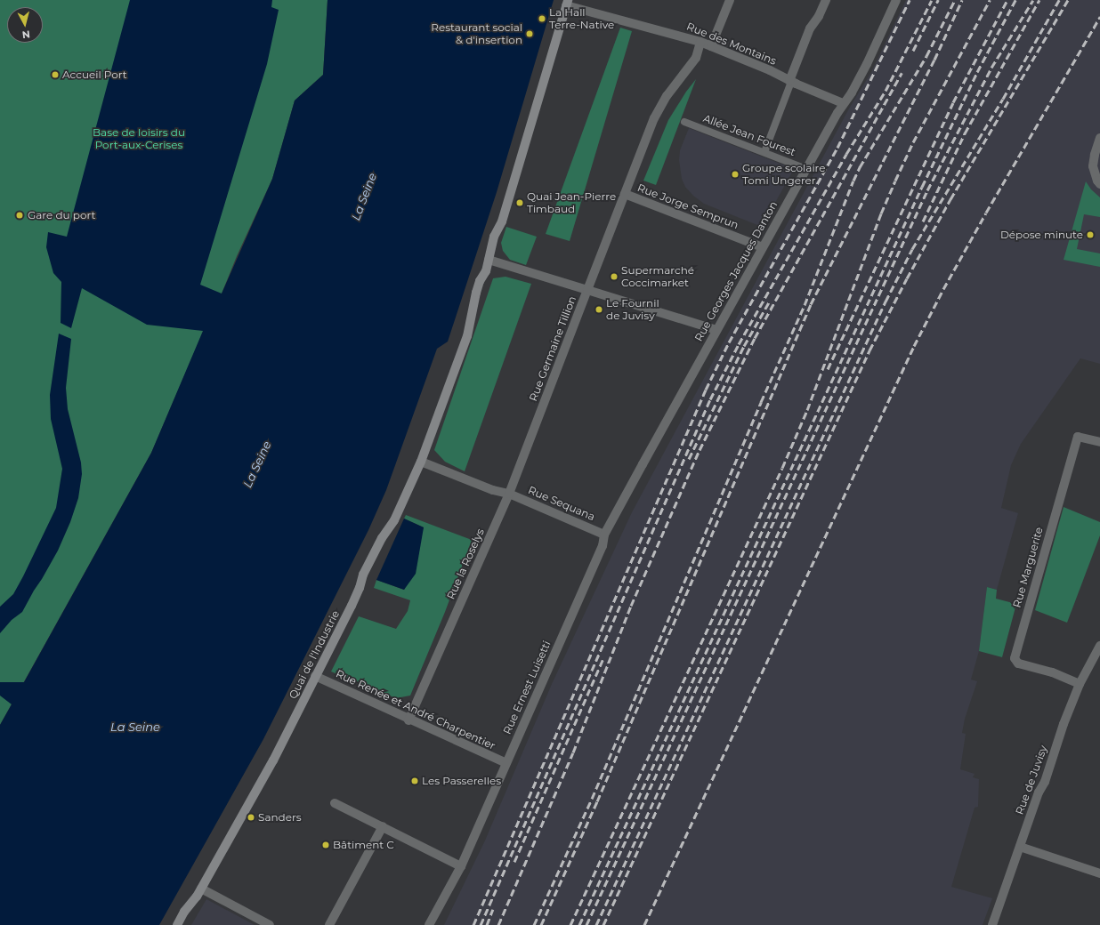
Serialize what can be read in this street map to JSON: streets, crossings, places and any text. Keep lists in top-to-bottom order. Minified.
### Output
{"streets":{"main road":["Quai de l'Industrie"],"street":["Rue des Montains","Allée Jean Fourest","Rue Jorge Semprun","Rue Georges Jacques Danton","Rue Germaine Tillion","Rue Sequana","Rue la Roselys","Rue Marguerite","Rue Ernest Luisetti","Rue Renée et André Charpentier","Rue de Juvisy"]},"crossings":[["Rue des Montains","Rue Georges Jacques Danton"],["Rue des Montains","Rue Germaine Tillion"],["Allée Jean Fourest","Rue Georges Jacques Danton"],["Rue Jorge Semprun","Rue Georges Jacques Danton"],["Rue Jorge Semprun","Rue Germaine Tillion"],["Rue Georges Jacques Danton","Rue Ernest Luisetti"],["Rue Germaine Tillion","Rue la Roselys"],["Rue Sequana","Rue la Roselys"],["Rue Sequana","Quai de l'Industrie"],["Rue Sequana","Rue Ernest Luisetti"],["Rue la Roselys","Rue Renée et André Charpentier"],["Rue Marguerite","Rue de Juvisy"],["Quai de l'Industrie","Rue Renée et André Charpentier"],["Rue Ernest Luisetti","Rue Renée et André Charpentier"]],"water":["La Seine"],"parks":["Base de loisirs du Port-aux-Cerises"],"places":["La Hall Terre-Native","Restaurant social & d'insertion","Accueil Port","Groupe scolaire Tomi Ungerer","Quai Jean-Pierre Timbaud","Gare du port","Dépose minute","Supermarché Coccimarket","Le Fournil de Juvisy","Les Passerelles","Sanders","Bâtiment C"],"north":"bottom"}
